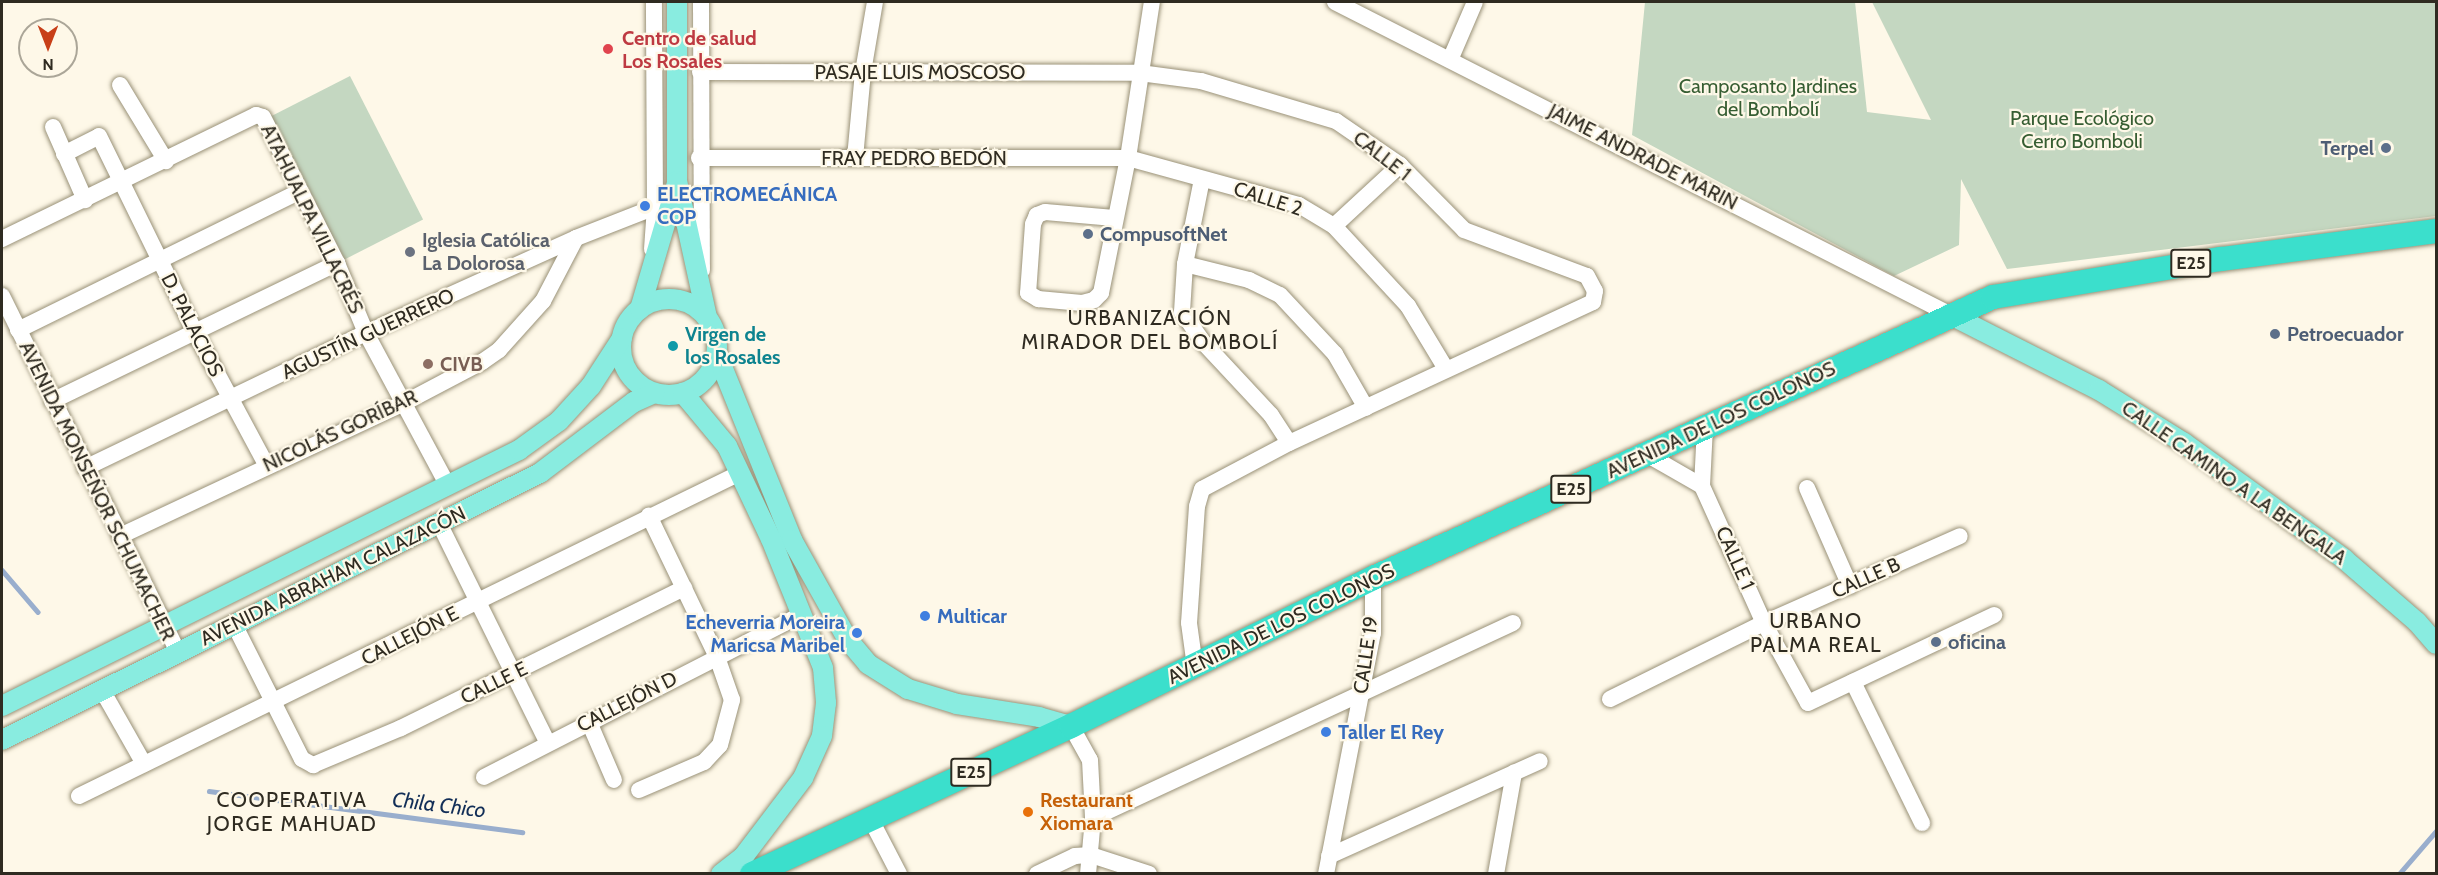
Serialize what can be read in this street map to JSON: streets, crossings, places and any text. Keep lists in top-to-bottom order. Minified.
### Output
{"streets":{"highway":["E25","AVENIDA DE LOS COLONOS"],"main road":["CALLE CAMINO A LA BENGALA","AVENIDA ABRAHAM CALAZACÓN"],"street":["PASAJE LUIS MOSCOSO","CALLE 1","JAIME ANDRADE MARIN","FRAY PEDRO BEDÓN","CALLE 2","ATAHUALPA VILLACRÉS","D. PALACIOS","AGUSTÍN GUERRERO","NICOLÁS GORÍBAR","AVENIDA MONSEÑOR SCHUMACHER","CALLE B","CALLEJÓN E","CALLE 19","CALLE E","CALLEJÓN D"]},"crossings":[["PASAJE LUIS MOSCOSO","CALLE 1"],["CALLE 1","CALLE 2"],["CALLE 1","AVENIDA DE LOS COLONOS"],["CALLE 1","CALLE B"],["JAIME ANDRADE MARIN","AVENIDA DE LOS COLONOS"],["JAIME ANDRADE MARIN","CALLE CAMINO A LA BENGALA"],["FRAY PEDRO BEDÓN","CALLE 2"],["ATAHUALPA VILLACRÉS","AGUSTÍN GUERRERO"],["ATAHUALPA VILLACRÉS","NICOLÁS GORÍBAR"],["ATAHUALPA VILLACRÉS","AVENIDA ABRAHAM CALAZACÓN"],["D. PALACIOS","AGUSTÍN GUERRERO"],["D. PALACIOS","NICOLÁS GORÍBAR"],["AGUSTÍN GUERRERO","NICOLÁS GORÍBAR"],["AGUSTÍN GUERRERO","AVENIDA MONSEÑOR SCHUMACHER"],["AVENIDA DE LOS COLONOS","CALLE CAMINO A LA BENGALA"],["AVENIDA DE LOS COLONOS","CALLE 19"],["NICOLÁS GORÍBAR","AVENIDA MONSEÑOR SCHUMACHER"],["AVENIDA MONSEÑOR SCHUMACHER","AVENIDA ABRAHAM CALAZACÓN"],["CALLEJÓN E","CALLE E"]],"districts":["URBANIZACIÓN MIRADOR DEL BOMBOLÍ","URBANO PALMA REAL","COOPERATIVA JORGE MAHUAD"],"water":["Chila Chico"],"parks":["Camposanto Jardines del Bombolí","Parque Ecológico Cerro Bomboli"],"places":["Centro de salud Los Rosales","Terpel","ELECTROMECÁNICA COP","CompusoftNet","Iglesia Católica La Dolorosa","Petroecuador","Virgen de los Rosales","CIVB","Multicar","Echeverria Moreira Maricsa Maribel","oficina","Taller El Rey","Restaurant Xiomara"],"north":"bottom"}
